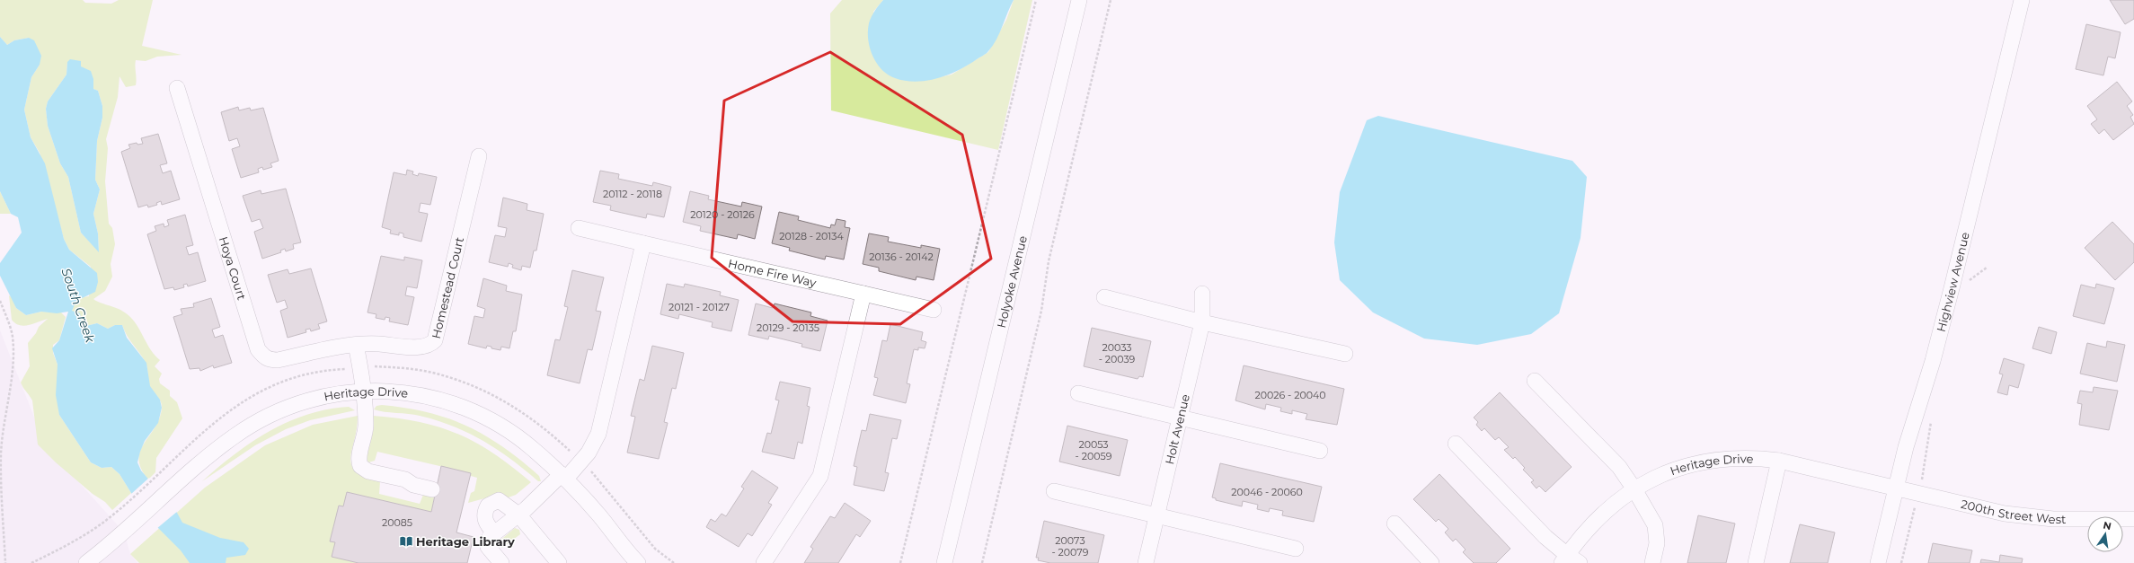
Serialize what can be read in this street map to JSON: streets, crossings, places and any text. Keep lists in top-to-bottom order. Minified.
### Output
{"streets":{"street":["Hoya Court","Home Fire Way","Holyoke Avenue","Highview Avenue","Homestead Court","Heritage Drive","Holt Avenue","200th Street West"]},"crossings":[["Hoya Court","Homestead Court"],["Highview Avenue","Heritage Drive"],["Highview Avenue","200th Street West"],["Heritage Drive","200th Street West"]],"water":["South Creek"],"places":{"library":["Heritage Library"]},"house_numbers":["20112 - 20118","20120 - 20126","20128 - 20134","20136 - 20142","20121 - 20127","20129 - 20135","20033 - 20039","20026 - 20040","20053 - 20059","20046 - 20060","20085","20073 - 20079"],"north":"top"}
